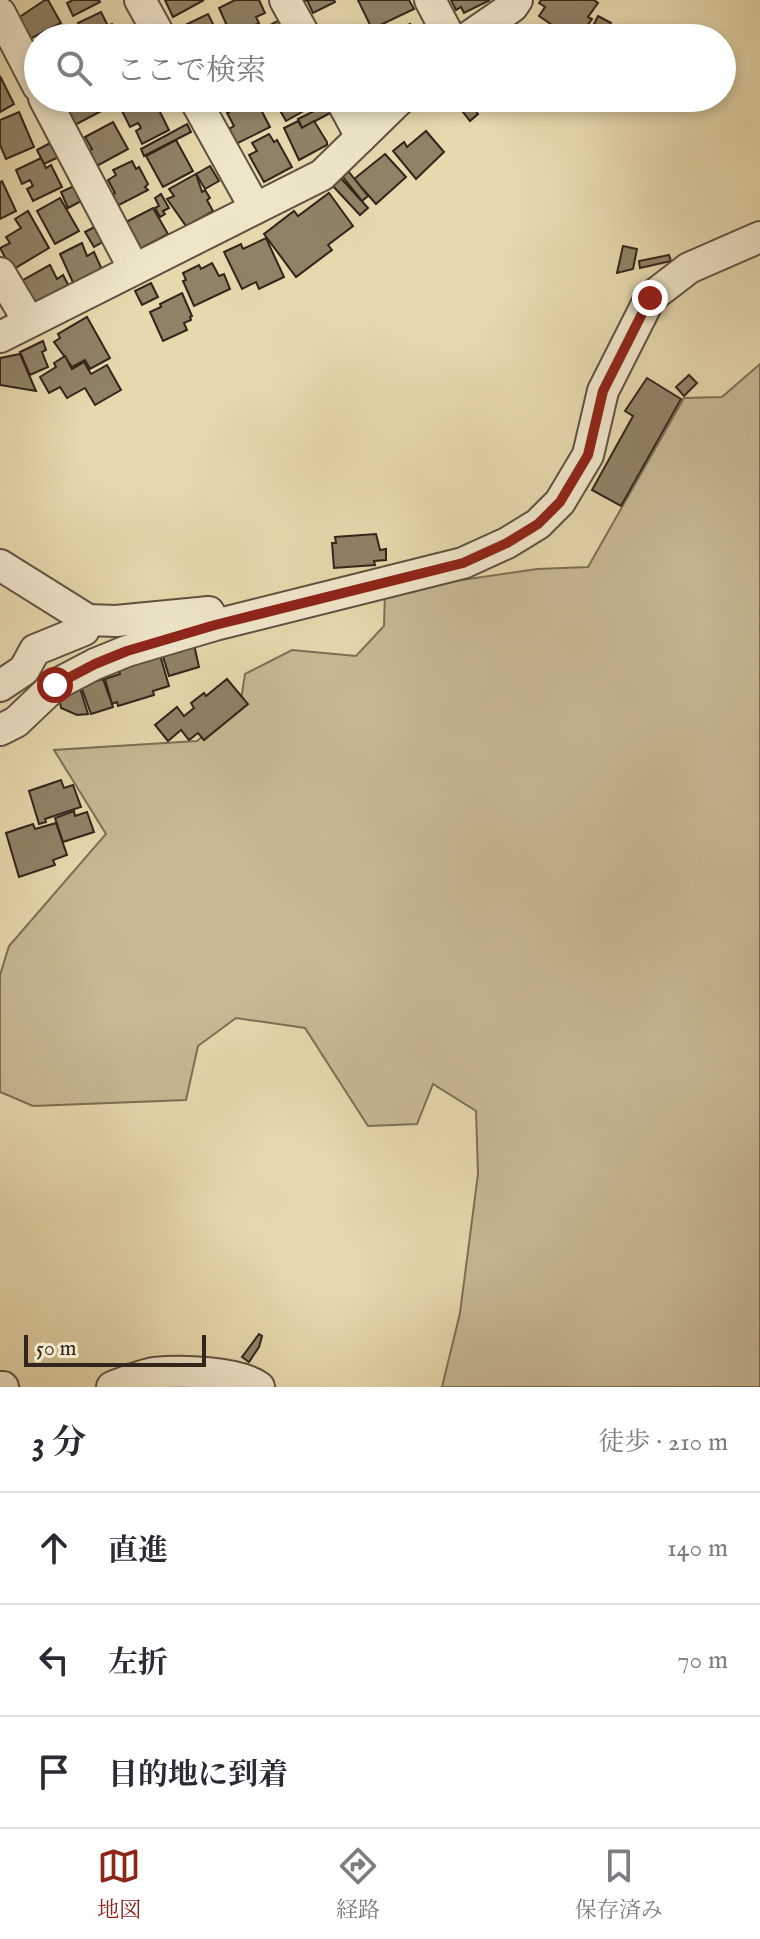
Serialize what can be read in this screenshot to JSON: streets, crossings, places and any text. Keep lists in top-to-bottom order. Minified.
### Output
{"scale_bar":"50 m","page":{"search":"ここで検索","scale":"50 m","heading":["3 分","徒歩 · 210 m"],"list":[["直進","140 m"],["左折","70 m"],"目的地に到着"],"nav":["地図","経路","保存済み"]}}
